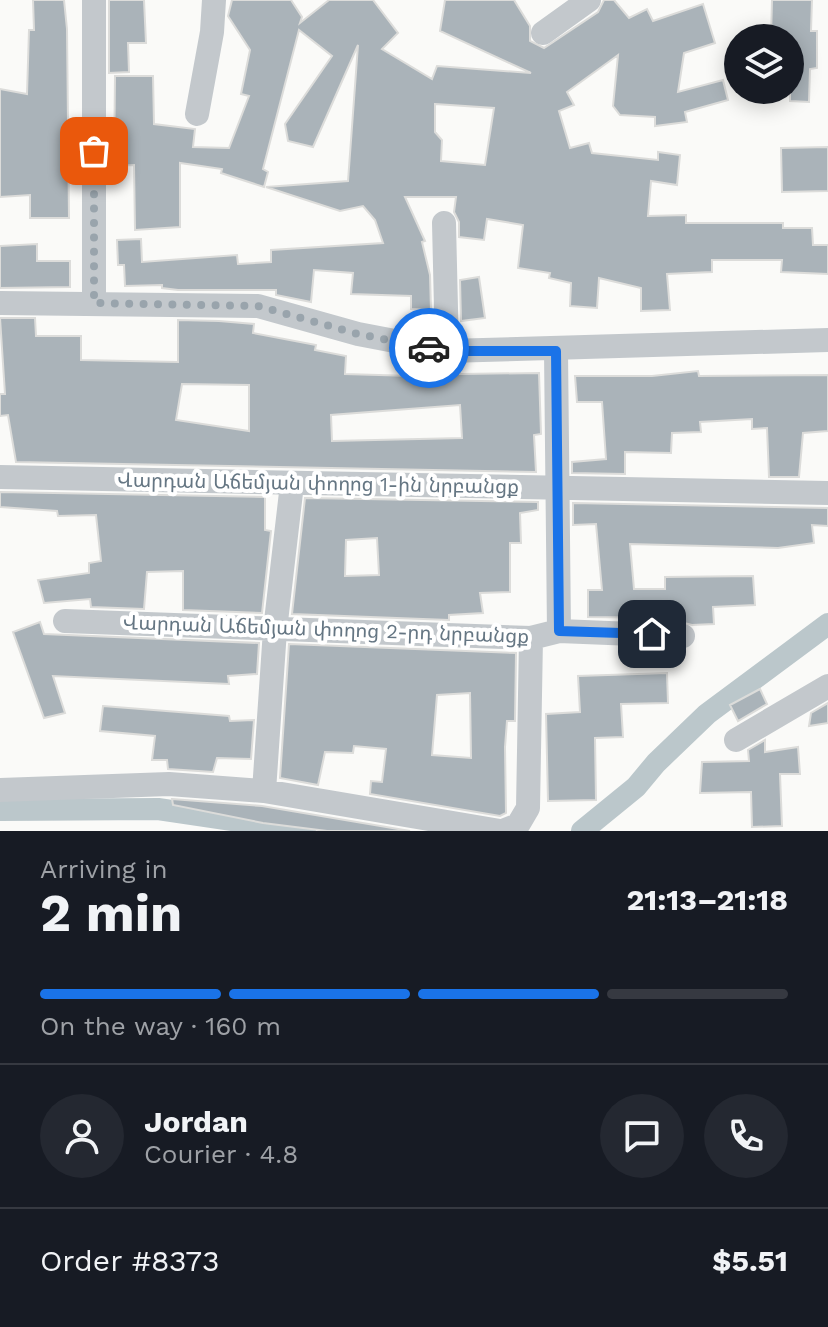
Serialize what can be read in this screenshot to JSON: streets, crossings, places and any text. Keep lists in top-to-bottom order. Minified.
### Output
{"streets":{"street":["Վարդան Աճեմյան փողոց 1-ին նրբանցք","Վարդան Աճեմյան փողոց 2-րդ նրբանցք"]},"page":{"heading":["2 min","Arriving in","21:13–21:18"],"panel":["Jordan","Courier · 4.8","Order #8373","$5.51"],"bar":"On the way · 160 m"}}
